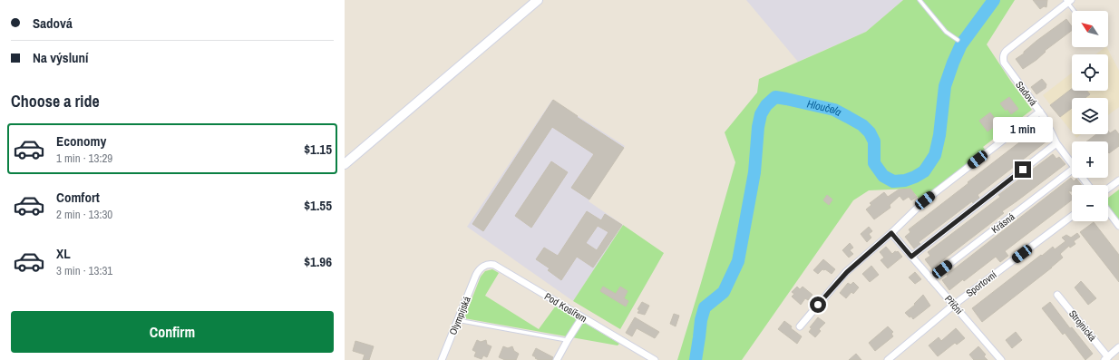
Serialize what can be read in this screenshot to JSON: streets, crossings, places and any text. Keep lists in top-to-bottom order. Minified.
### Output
{"streets":{"street":["Sadová","Krásná","Sportovní","Příční","Pod Kosířem","Olympijská","Strojnická"]},"crossings":[["Sadová","Příční"],["Krásná","Příční"],["Sportovní","Příční"],["Pod Kosířem","Olympijská"]],"water":["Hloučela"],"north":"top left","page":{"banner":["Sadová","Na výsluní"],"map_buttons":["+","−"],"heading":"Choose a ride","bubble":"1 min","list":[{"name":"Economy","note":"1 min · 13:29","value":"$1.15"},{"name":"Comfort","note":"2 min · 13:30","value":"$1.55"},{"name":"XL","note":"3 min · 13:31","value":"$1.96"}],"buttons":"Confirm"}}
